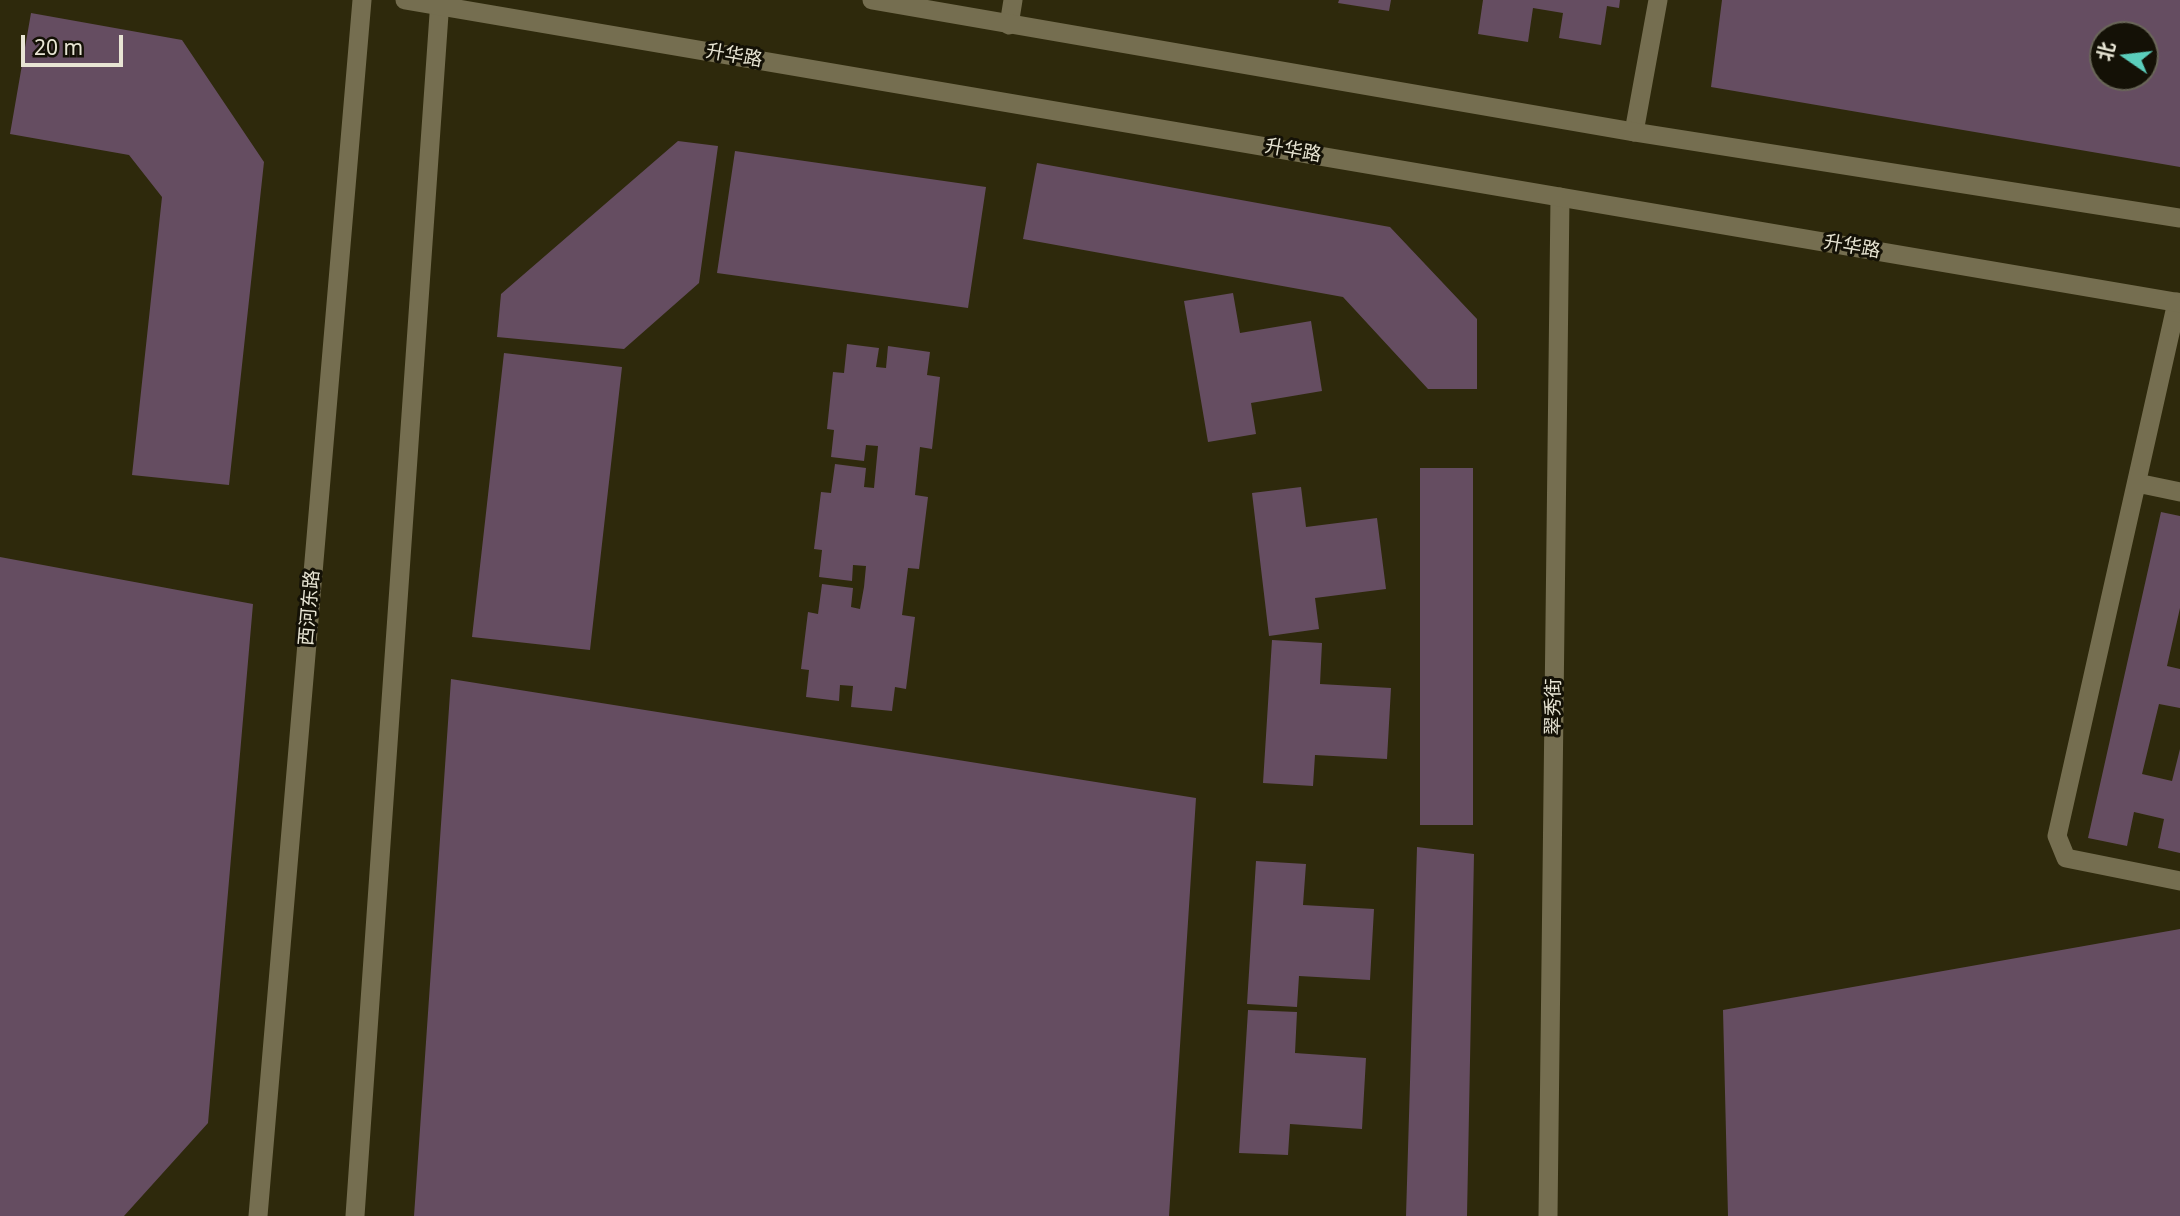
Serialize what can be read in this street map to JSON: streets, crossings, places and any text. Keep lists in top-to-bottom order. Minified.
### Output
{"streets":{"street":["升华路","西河东路","翠秀街"]},"crossings":[["升华路","翠秀街"]],"scale_bar":"20 m","north":"left"}
